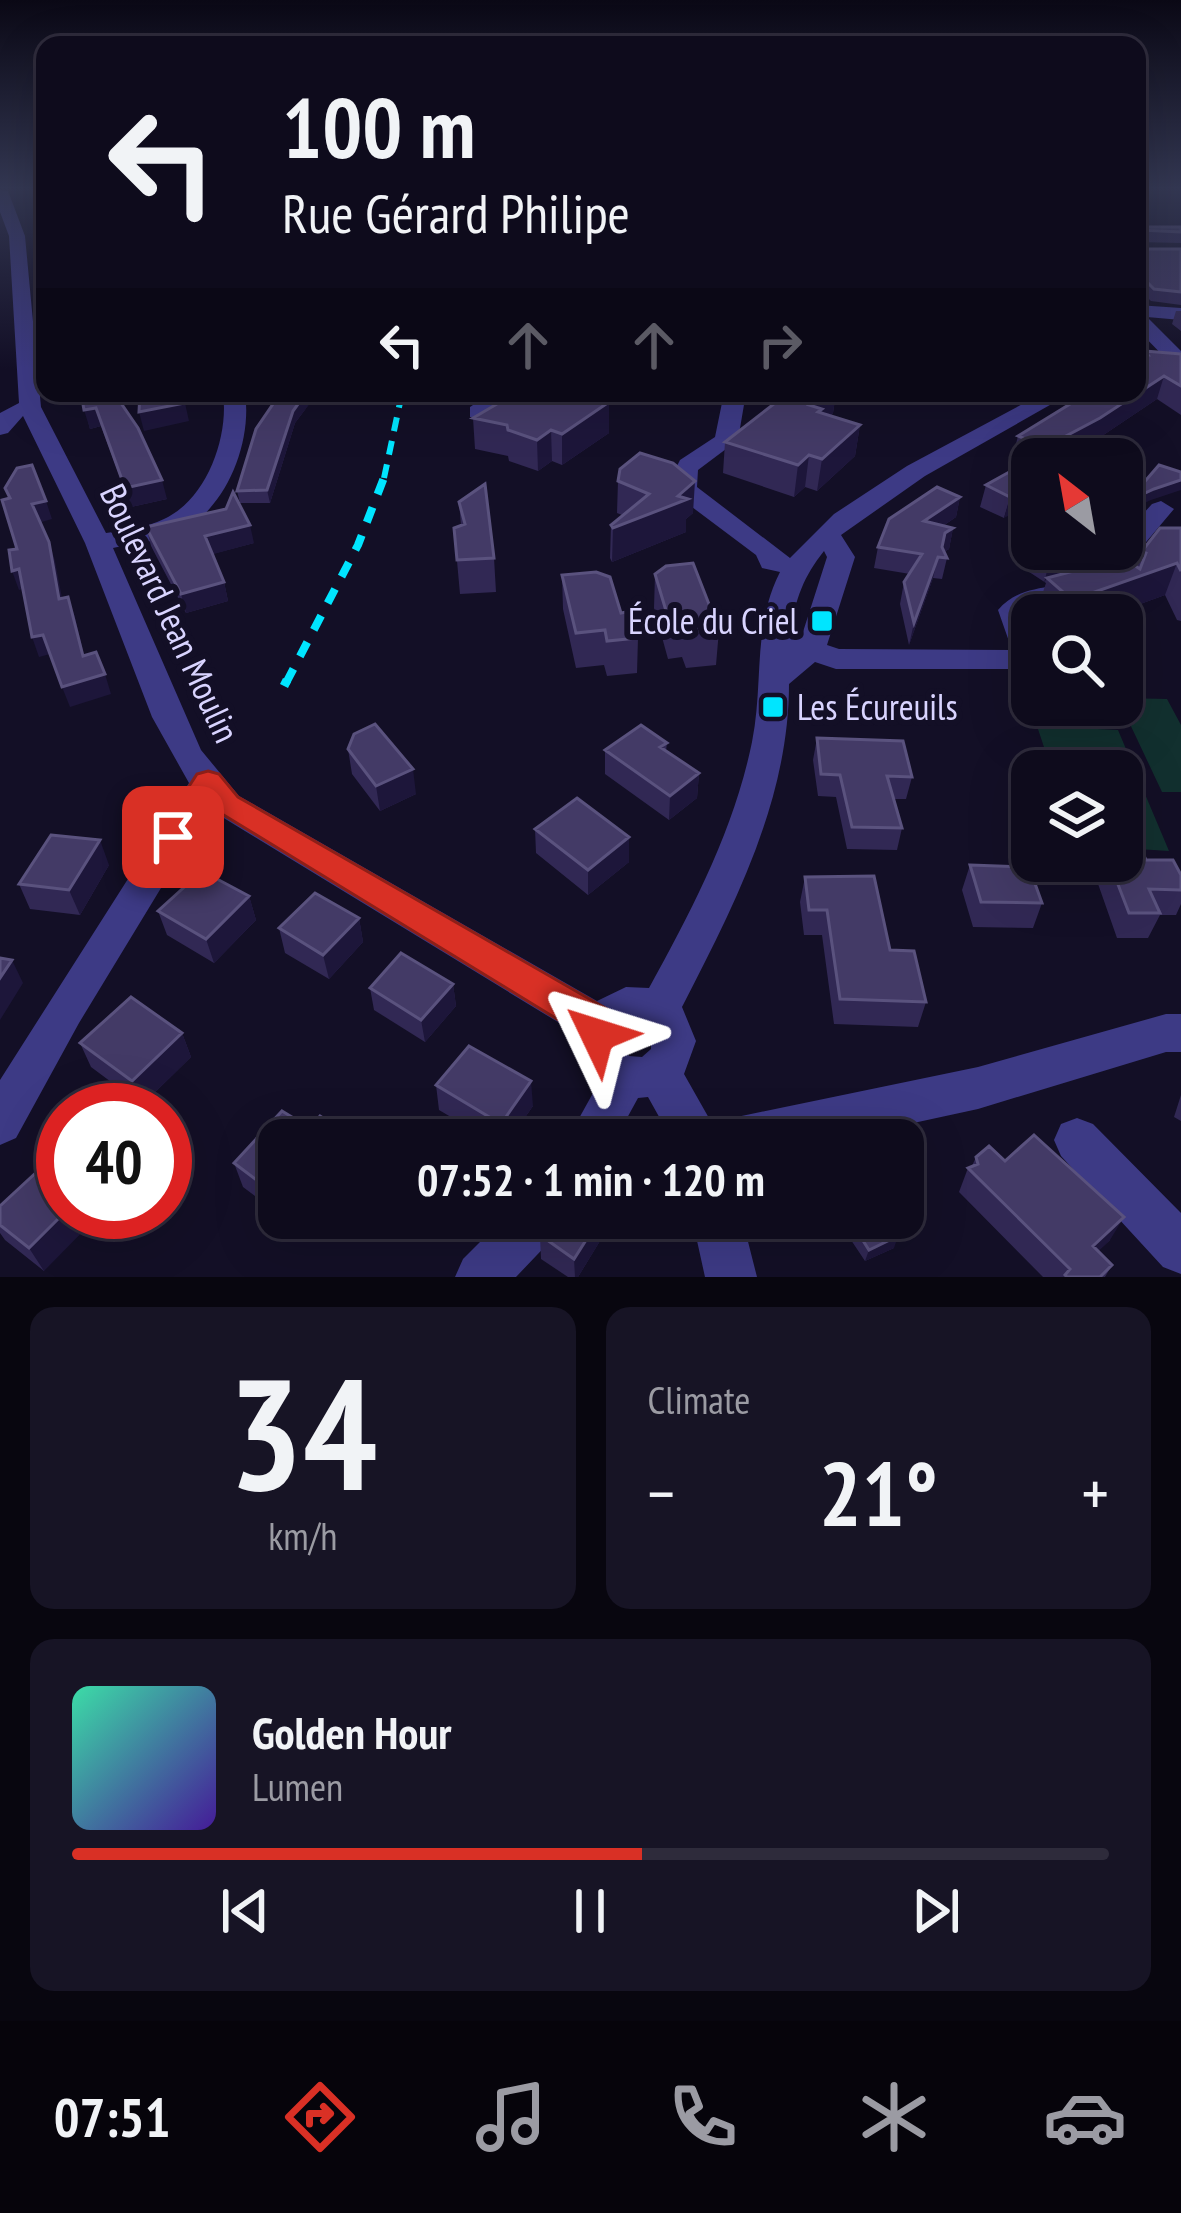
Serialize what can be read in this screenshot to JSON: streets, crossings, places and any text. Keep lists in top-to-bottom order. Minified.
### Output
{"streets":{"street":["Boulevard Jean Moulin"]},"places":{"transit":["École du Criel","Les Écureuils"]},"north":"top left","page":{"turn":["100 m","Rue Gérard Philipe"],"limit":"40","trip":"07:52 · 1 min · 120 m","tile":[["34","km/h"],"Climate"],"heat":["−","21°","+"],"song":["Golden Hour","Lumen"],"tabs":"07:51"}}
